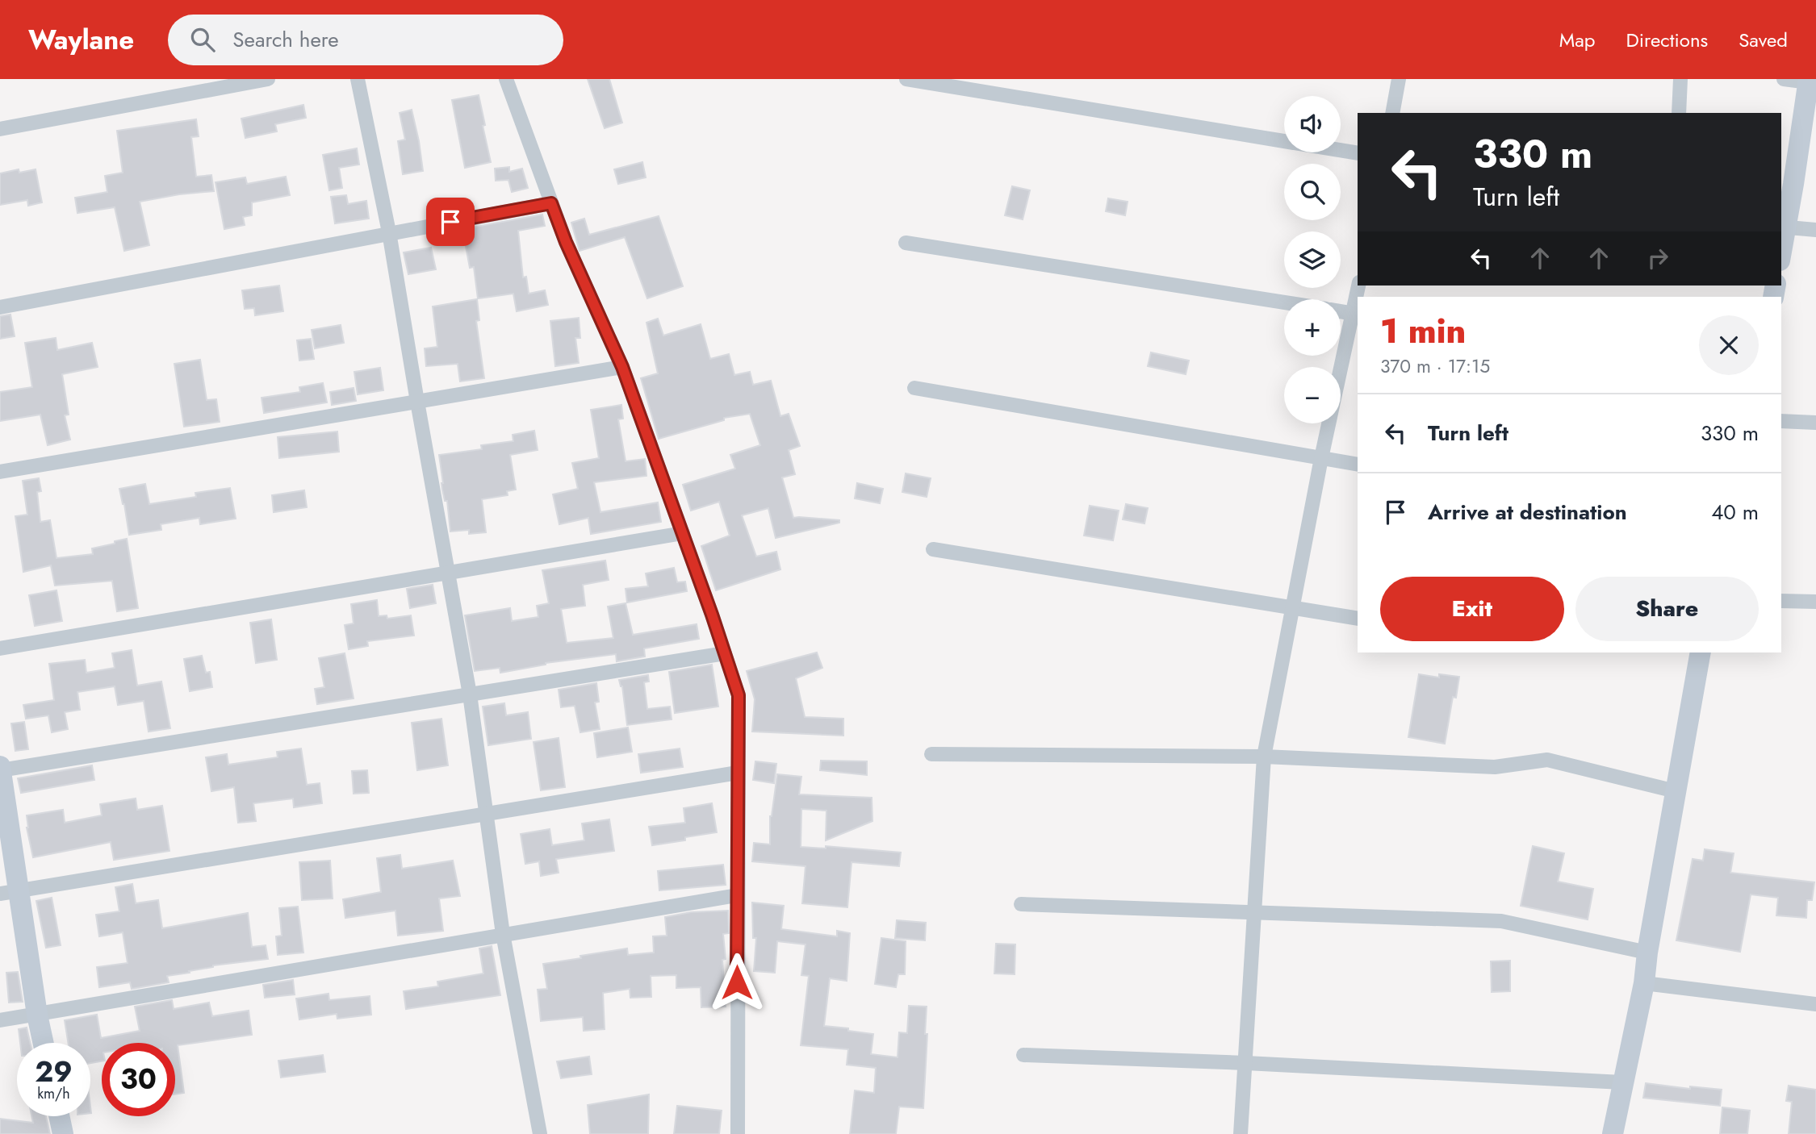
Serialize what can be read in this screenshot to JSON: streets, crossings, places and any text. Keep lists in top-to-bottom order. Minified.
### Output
{"page":{"header":"Waylane","search":"Search here","nav":["Map","Directions","Saved"],"map_buttons":["+","−"],"turn":["330 m","Turn left"],"heading":["1 min","370 m · 17:15"],"list":[{"name":"Turn left","value":"330 m"},{"name":"Arrive at destination","value":"40 m"}],"buttons":["Exit","Share"],"speed":"29 km/h","limit":"30"}}
